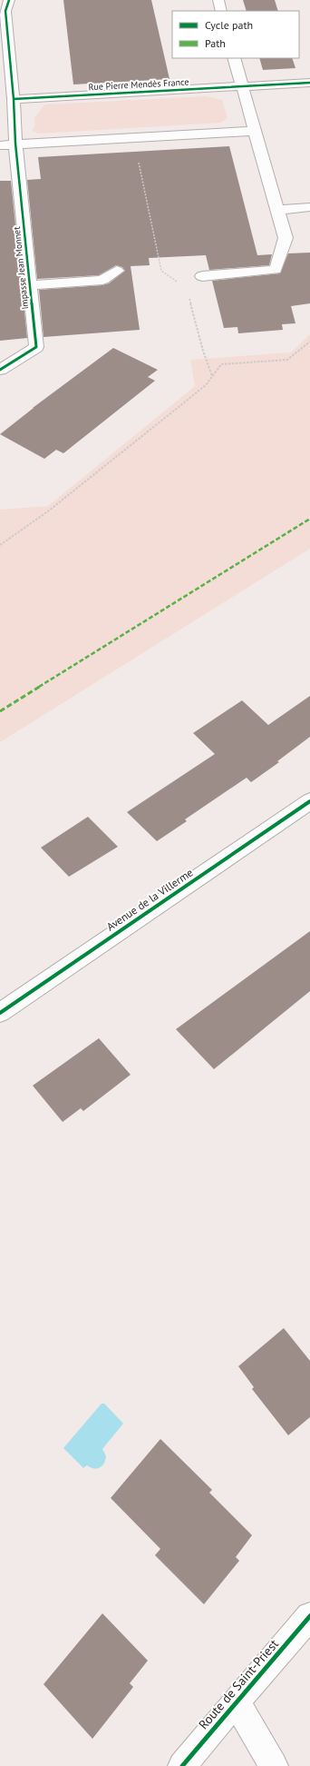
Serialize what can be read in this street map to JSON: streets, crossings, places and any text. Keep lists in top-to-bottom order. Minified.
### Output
{"streets":{"street":["Rue Pierre Mendès France","Impasse Jean Monnet","Avenue de la Villerme","Route de Saint-Priest"]},"legend":["Cycle path","Path"]}
